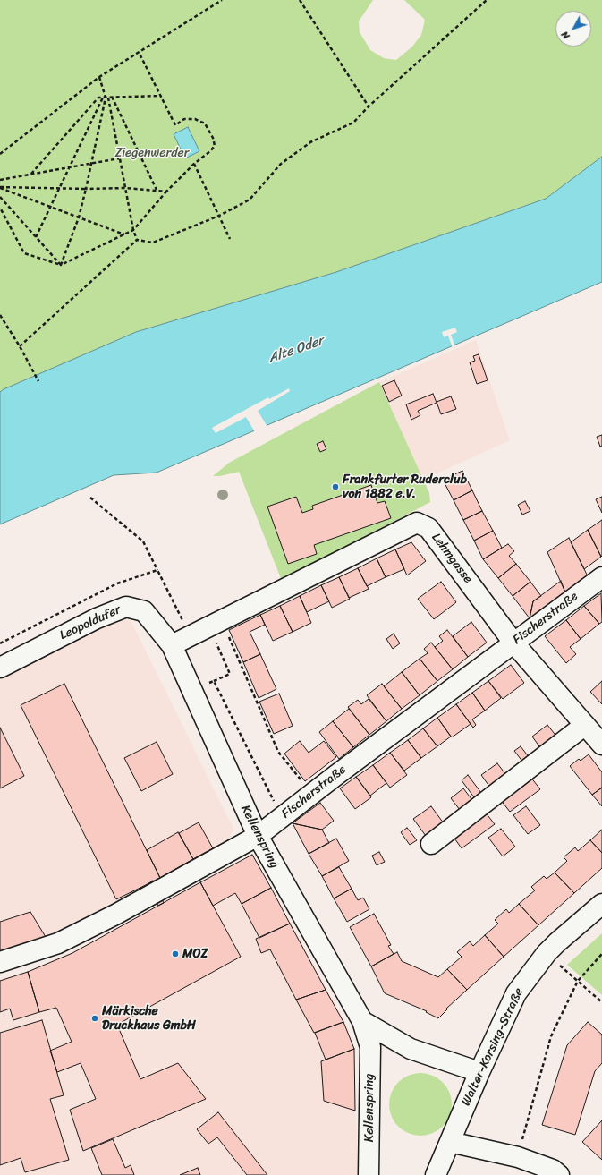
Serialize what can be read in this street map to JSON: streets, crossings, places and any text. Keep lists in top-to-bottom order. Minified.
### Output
{"streets":{"street":["Lehmgasse","Fischerstraße","Leopoldufer","Kellenspring","Walter-Korsing-Straße"]},"crossings":[["Lehmgasse","Fischerstraße"],["Lehmgasse","Leopoldufer"],["Lehmgasse","Kellenspring"],["Fischerstraße","Kellenspring"],["Leopoldufer","Kellenspring"]],"water":["Alte Oder"],"parks":["Ziegenwerder"],"places":["Frankfurter Ruderclub von 1882 e.V.","MOZ","Märkische Druckhaus GmbH"],"north":"bottom left"}
